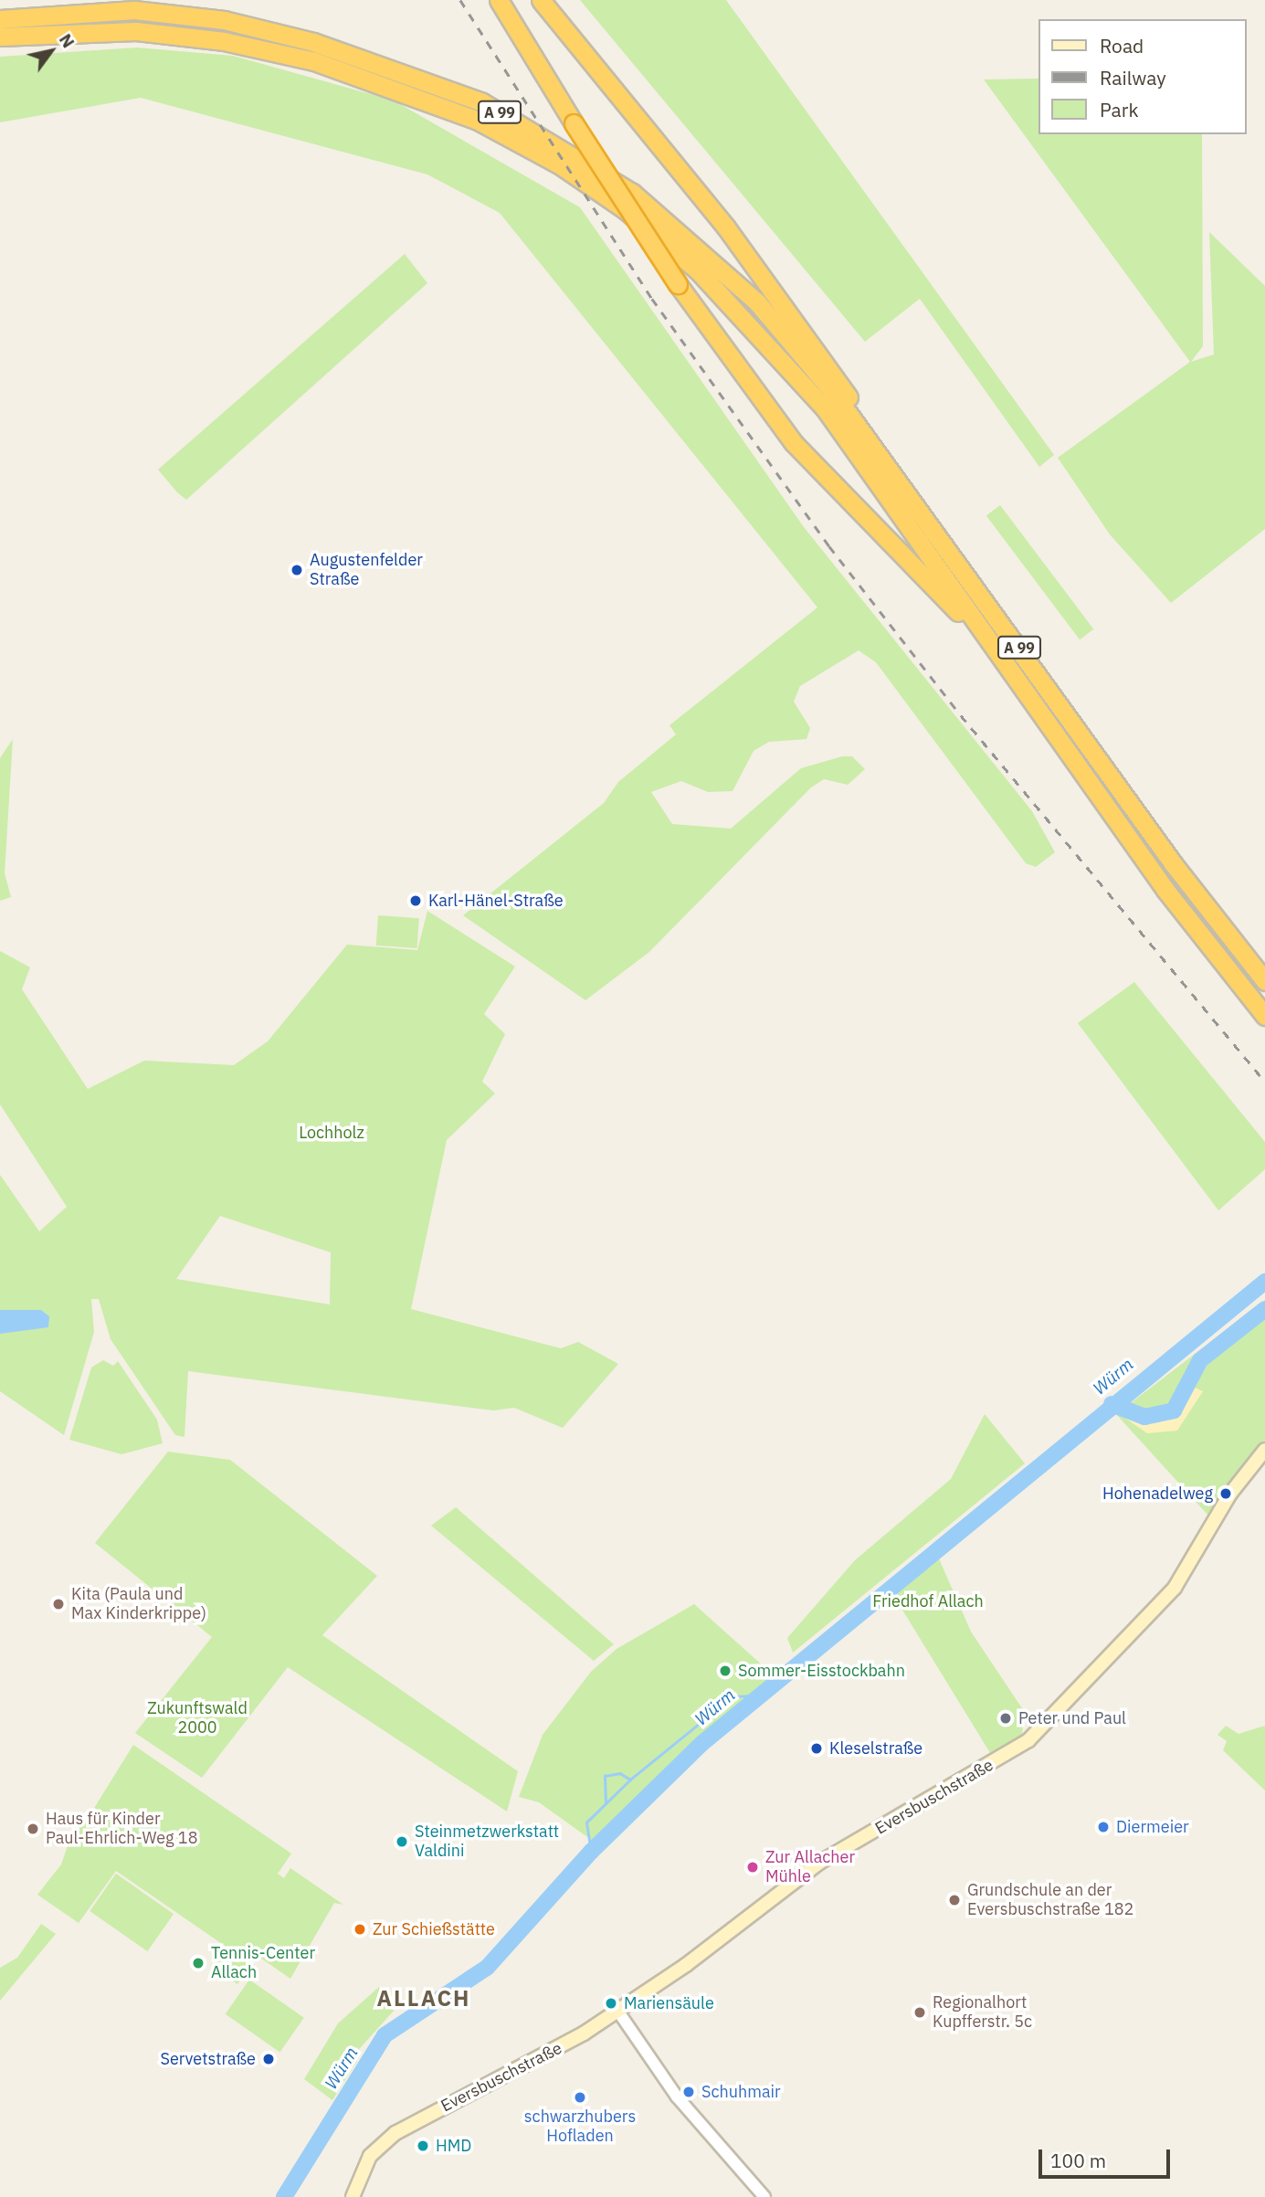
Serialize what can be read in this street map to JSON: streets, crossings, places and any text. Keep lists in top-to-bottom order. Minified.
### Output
{"streets":{"highway":["A 99"],"main road":["Eversbuschstraße"]},"districts":["ALLACH"],"water":["Würm"],"parks":["Lochholz","Friedhof Allach","Zukunftswald 2000"],"places":["Augustenfelder Straße","Karl-Hänel-Straße","Hohenadelweg","Kita (Paula und Max Kinderkrippe)","Sommer-Eisstockbahn","Peter und Paul","Kleselstraße","Diermeier","Haus für Kinder Paul-Ehrlich-Weg 18","Steinmetzwerkstatt Valdini","Zur Allacher Mühle","Grundschule an der Eversbuschstraße 182","Zur Schießstätte","Tennis-Center Allach","Mariensäule","Regionalhort Kupfferstr. 5c","Servetstraße","Schuhmair","schwarzhubers Hofladen","HMD"],"legend":["Road","Railway","Park"],"scale_bar":"100 m","north":"top right"}
